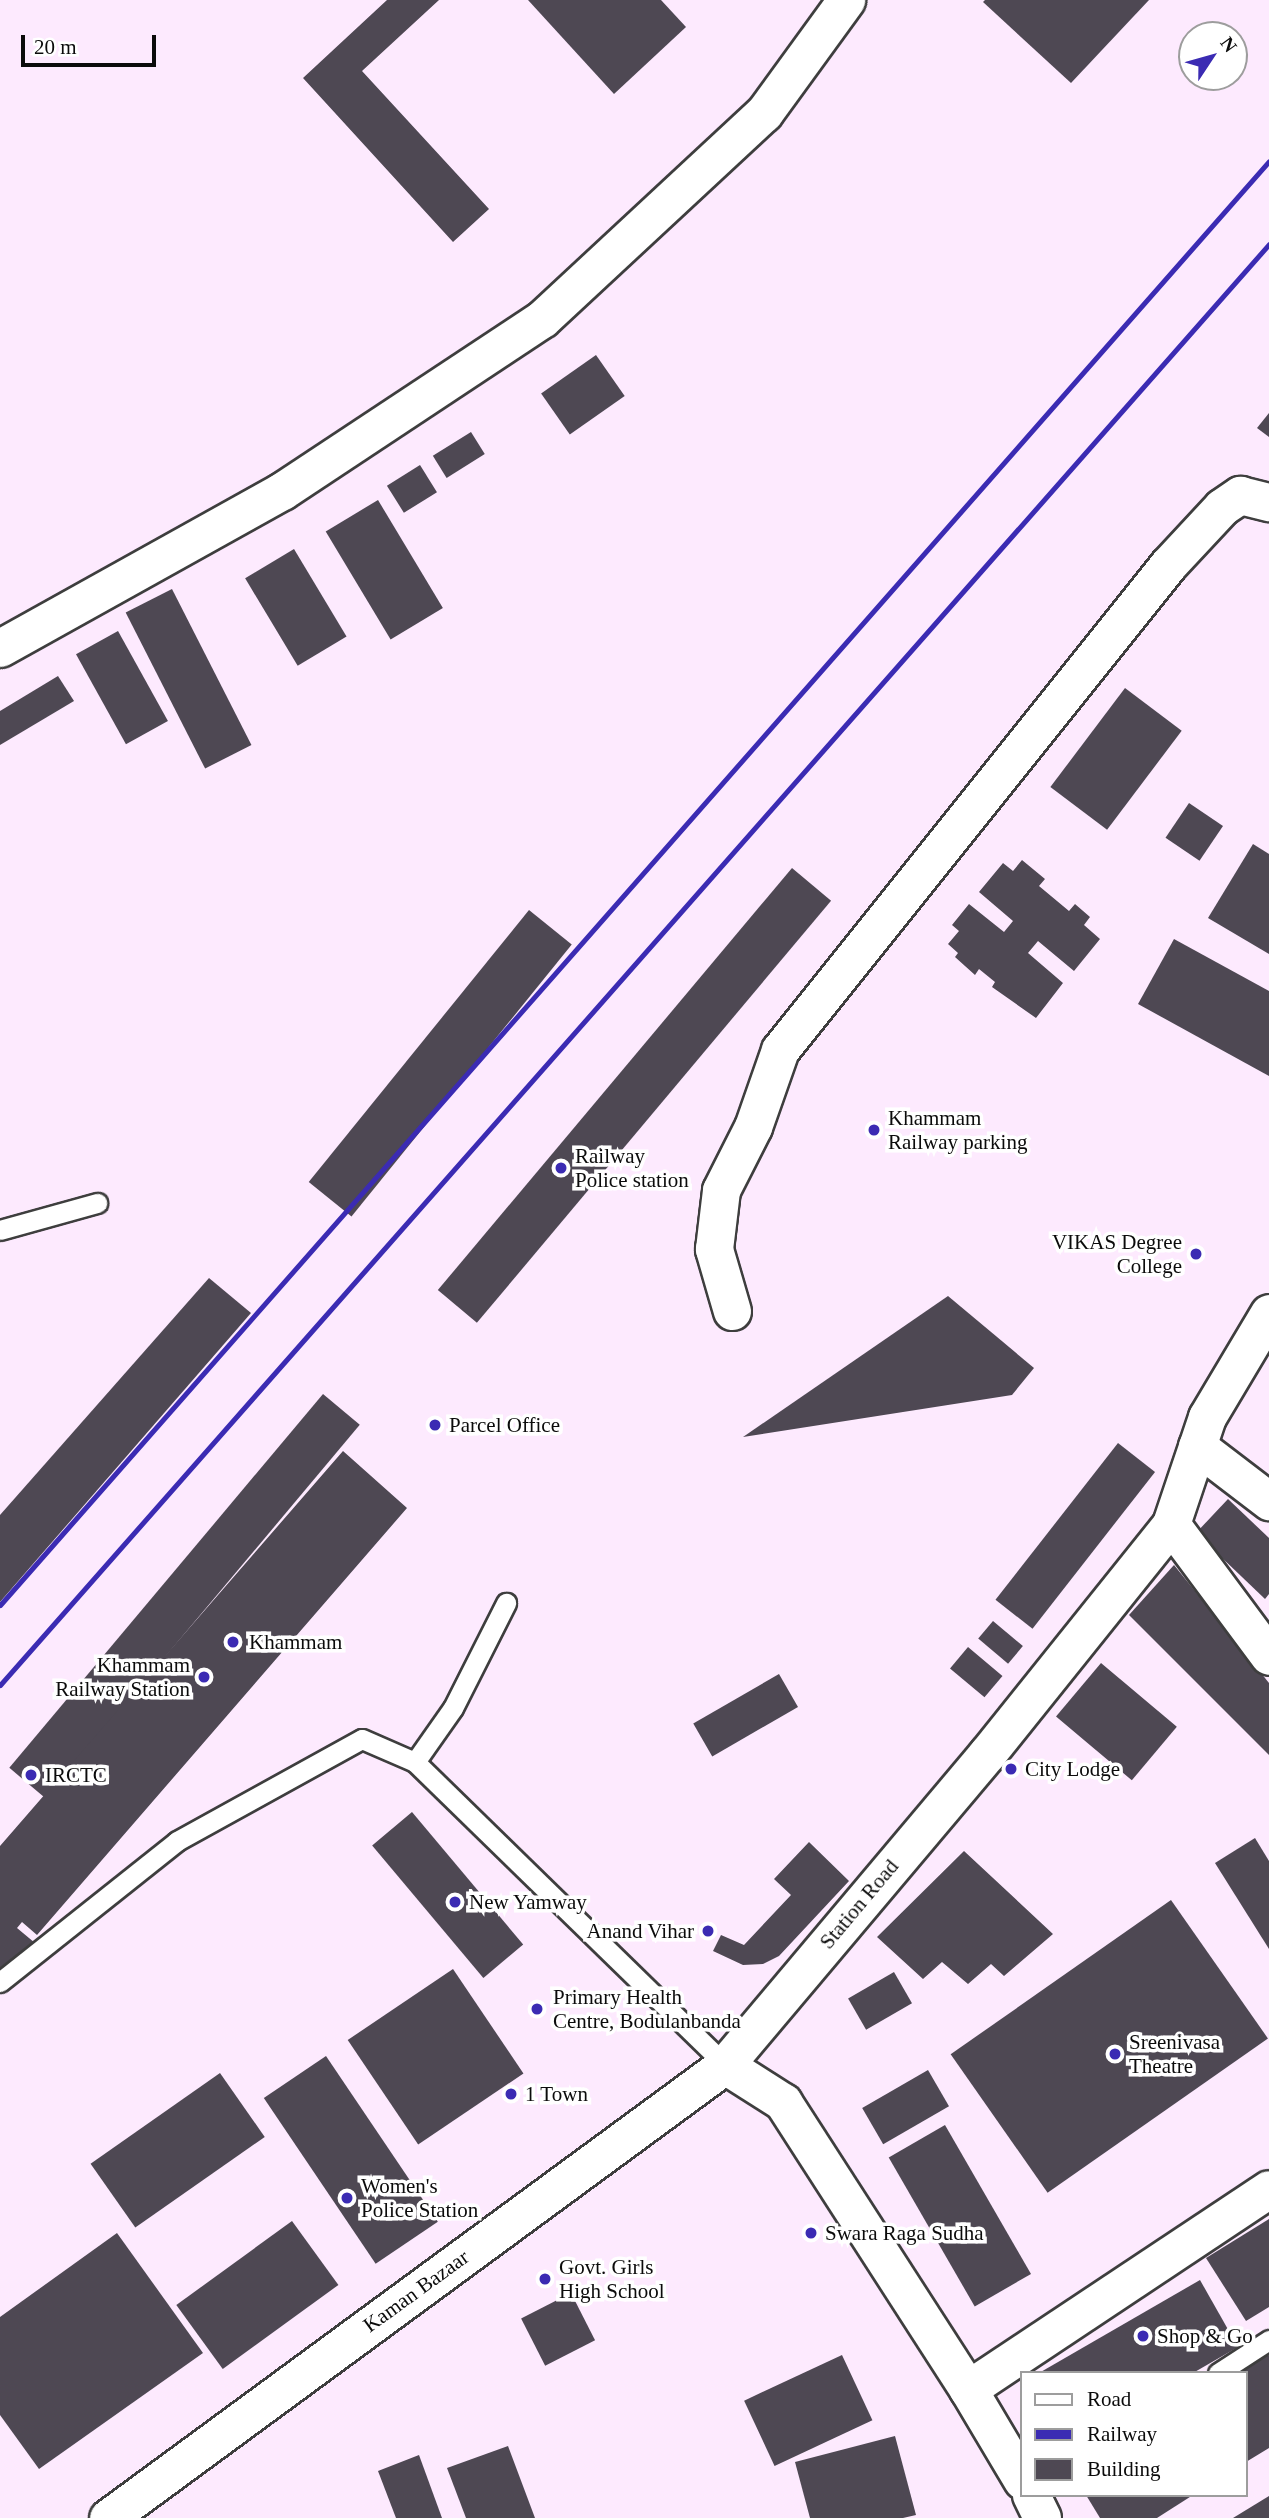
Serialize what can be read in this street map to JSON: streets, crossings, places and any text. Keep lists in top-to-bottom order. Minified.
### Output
{"streets":{"street":["Station Road","Kaman Bazaar"]},"crossings":[["Station Road","Kaman Bazaar"]],"places":["Khammam Railway parking","Railway Police station","VIKAS Degree College","Parcel Office","Khammam","Khammam Railway Station","City Lodge","IRCTC","New Yamway","Anand Vihar","Primary Health Centre, Bodulanbanda","Sreenivasa Theatre","1 Town","Women's Police Station","Swara Raga Sudha","Govt. Girls High School","Shop & Go"],"legend":["Road","Railway","Building"],"scale_bar":"20 m","north":"top right"}
